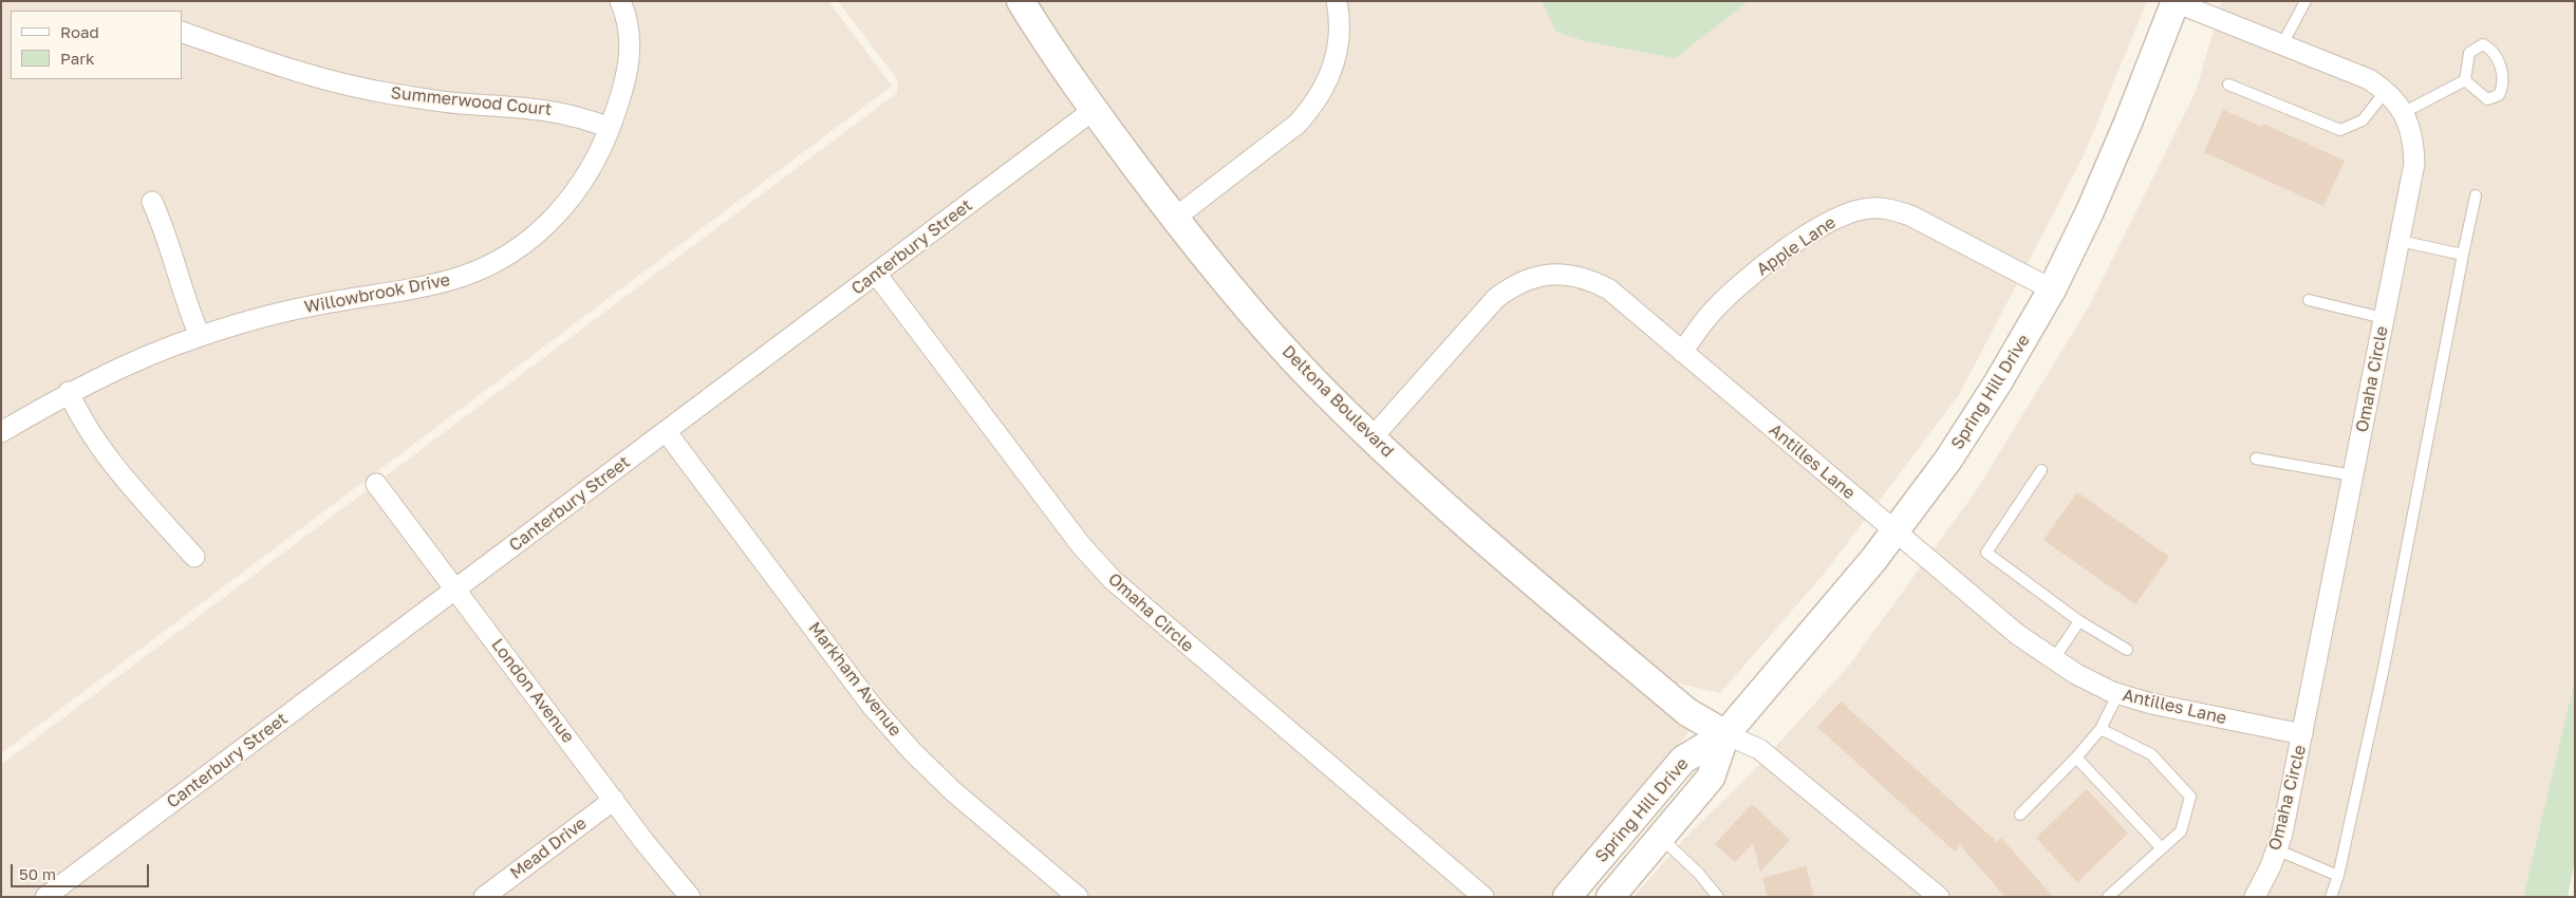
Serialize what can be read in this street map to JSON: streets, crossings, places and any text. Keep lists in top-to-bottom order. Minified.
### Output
{"streets":{"main road":["Spring Hill Drive","Deltona Boulevard"],"street":["Summerwood Court","Apple Lane","Canterbury Street","Willowbrook Drive","Omaha Circle","Antilles Lane","Markham Avenue","London Avenue","Mead Drive"]},"crossings":[["Summerwood Court","Willowbrook Drive"],["Apple Lane","Spring Hill Drive"],["Apple Lane","Antilles Lane"],["Canterbury Street","Omaha Circle"],["Canterbury Street","Deltona Boulevard"],["Canterbury Street","Markham Avenue"],["Canterbury Street","London Avenue"],["Omaha Circle","Spring Hill Drive"],["Omaha Circle","Antilles Lane"],["Spring Hill Drive","Deltona Boulevard"],["Spring Hill Drive","Antilles Lane"],["Deltona Boulevard","Antilles Lane"],["London Avenue","Mead Drive"]],"legend":["Road","Park"],"scale_bar":"50 m"}
